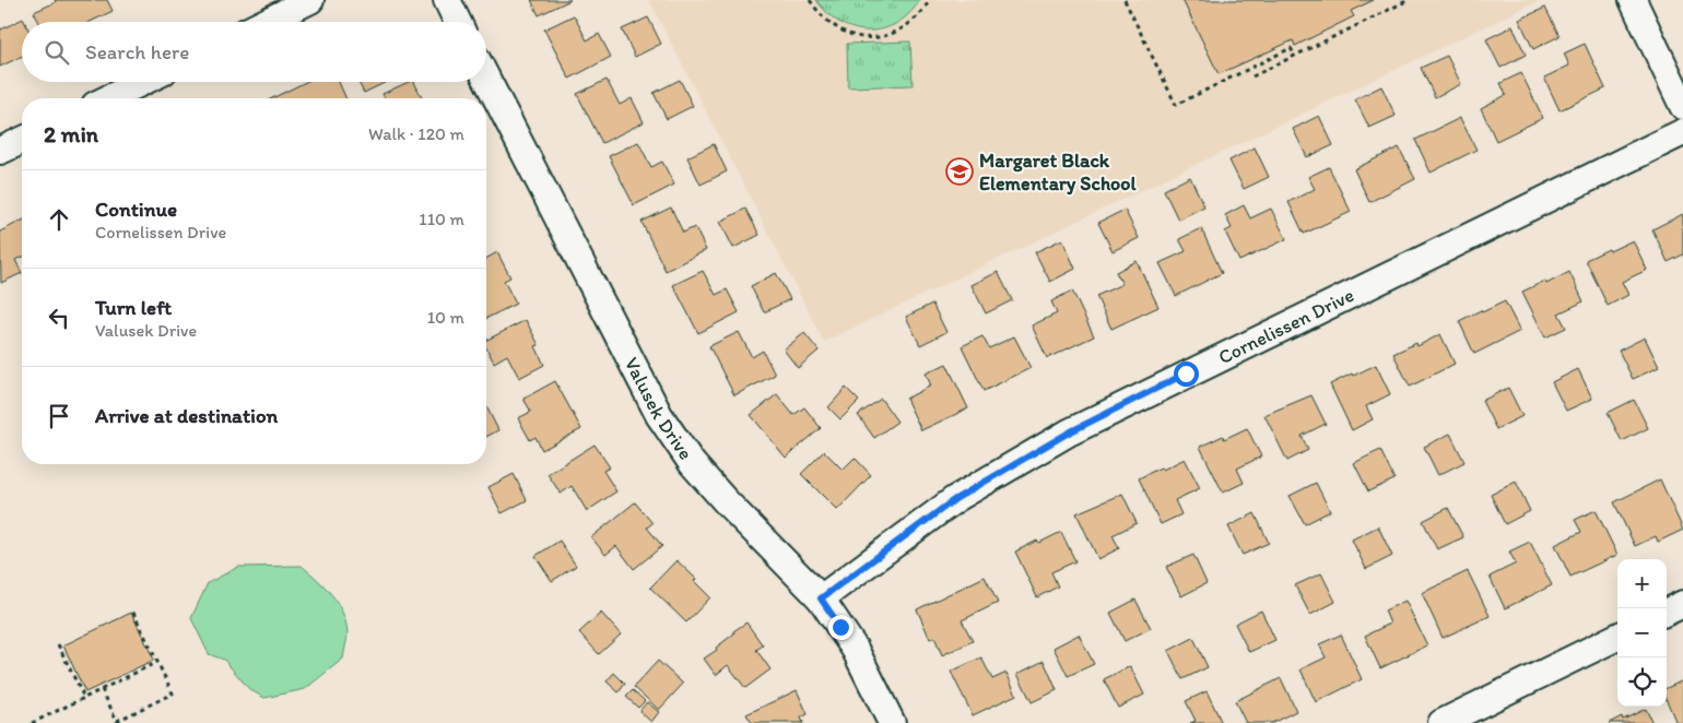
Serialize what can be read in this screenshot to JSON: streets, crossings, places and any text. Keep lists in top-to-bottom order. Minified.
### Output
{"streets":{"street":["Cornelissen Drive","Valusek Drive"]},"crossings":[["Cornelissen Drive","Valusek Drive"]],"places":{"school or university":["Margaret Black Elementary School"]},"page":{"search":"Search here","heading":["2 min","Walk · 120 m"],"list":[["Continue","Cornelissen Drive","110 m"],["Turn left","Valusek Drive","10 m"],"Arrive at destination"],"map_buttons":["+","−"]}}
